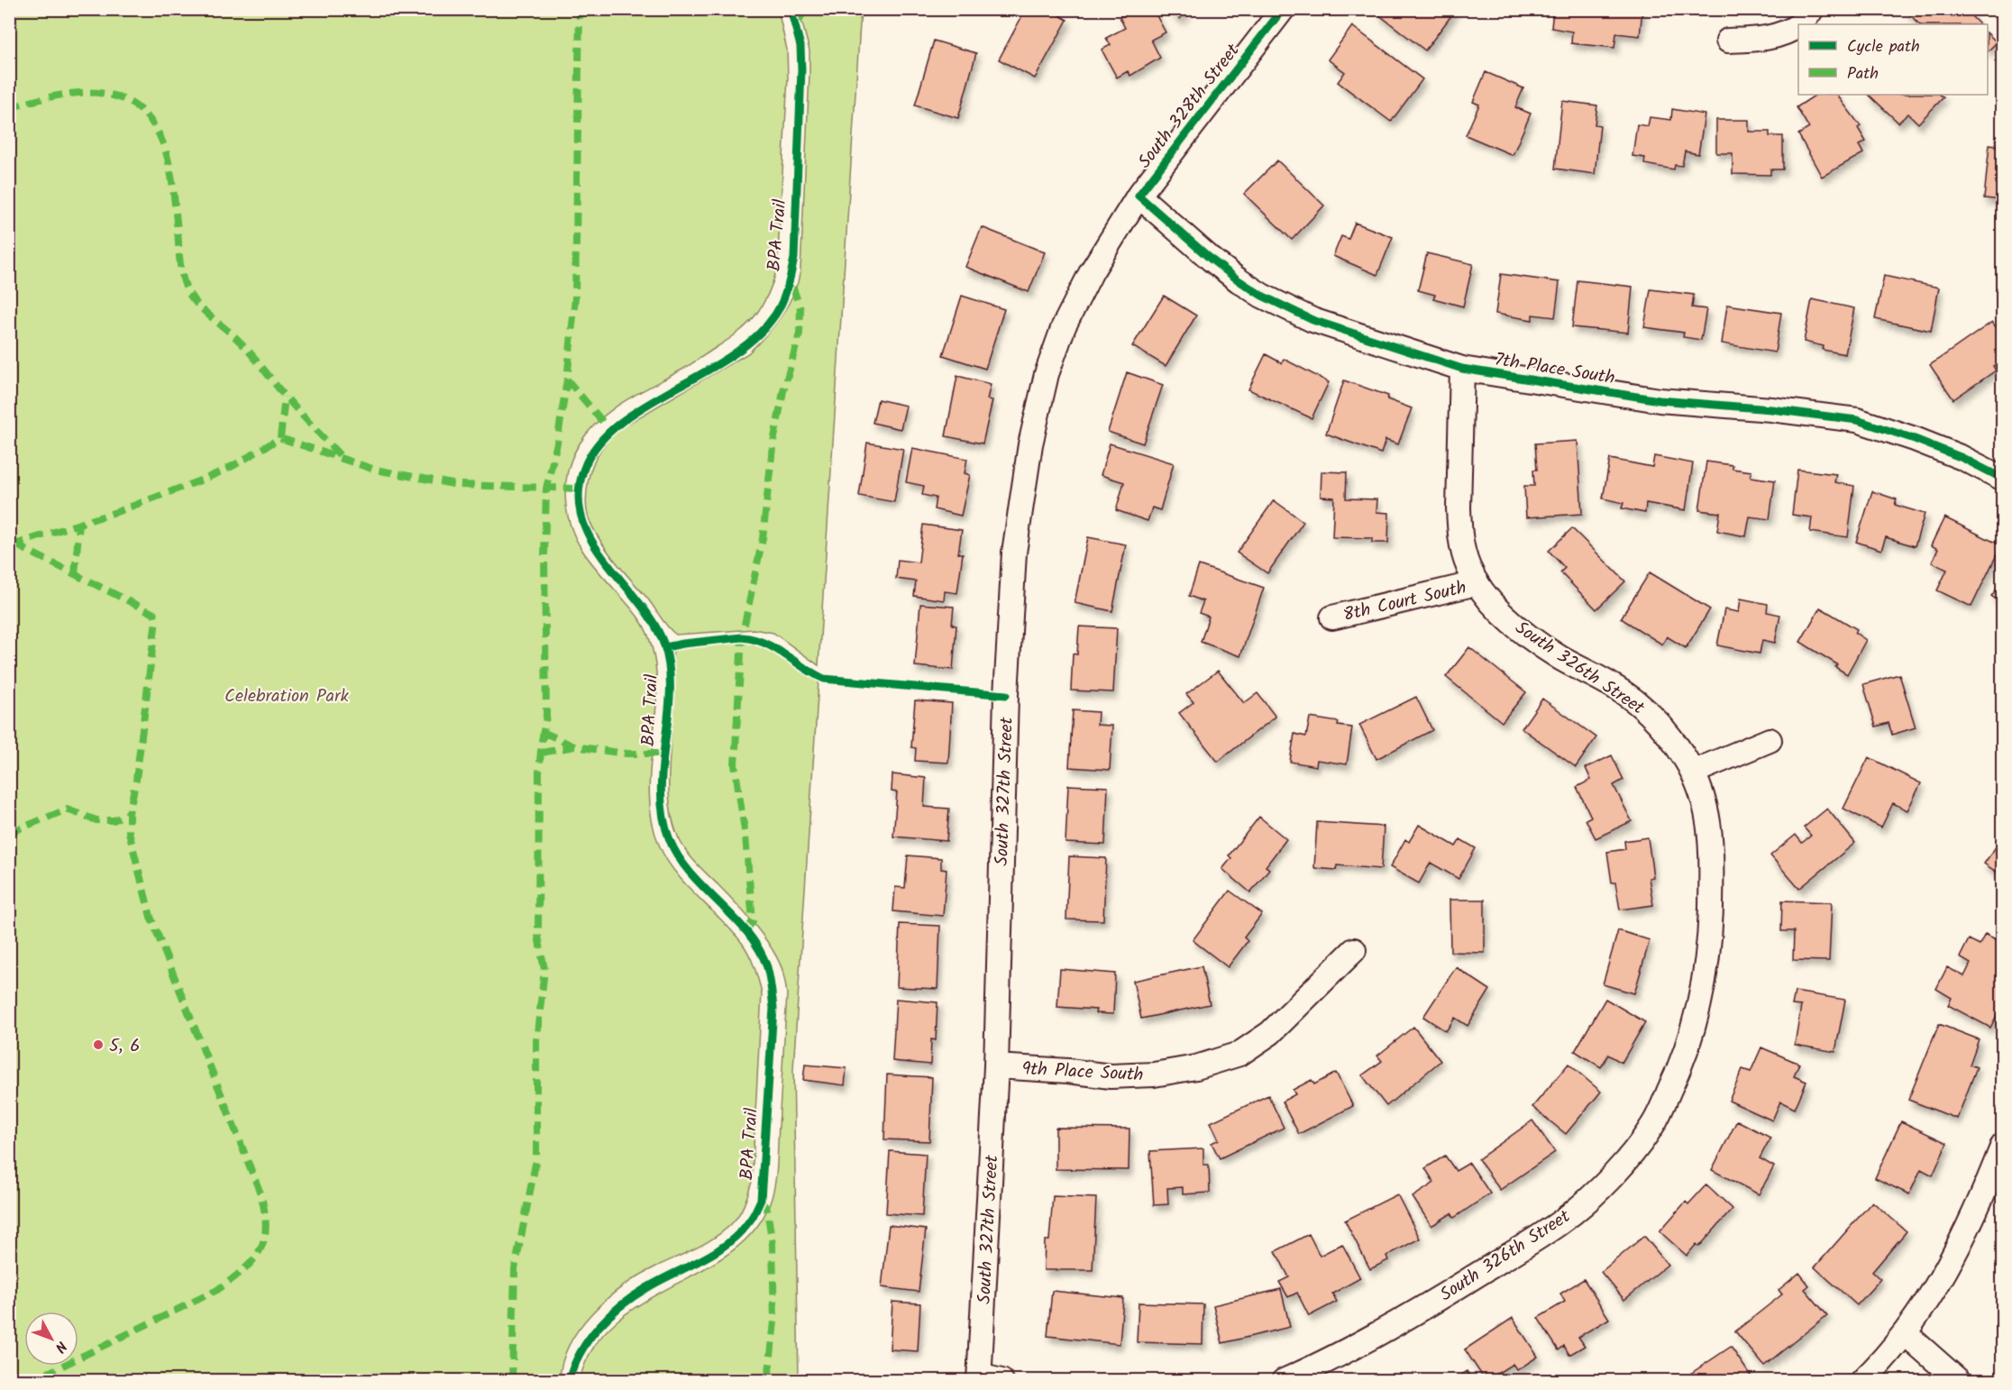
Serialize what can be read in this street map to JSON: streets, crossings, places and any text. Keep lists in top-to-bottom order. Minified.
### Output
{"streets":{"street":["South 328th Street","7th Place South","8th Court South","South 326th Street","South 327th Street","9th Place South"],"cycle path":["BPA Trail"]},"crossings":[["South 328th Street","7th Place South"],["South 328th Street","South 327th Street"],["7th Place South","South 326th Street"],["7th Place South","South 327th Street"],["8th Court South","South 326th Street"],["South 327th Street","9th Place South"]],"parks":["Celebration Park"],"places":["5, 6"],"legend":["Cycle path","Path"],"north":"bottom right"}
